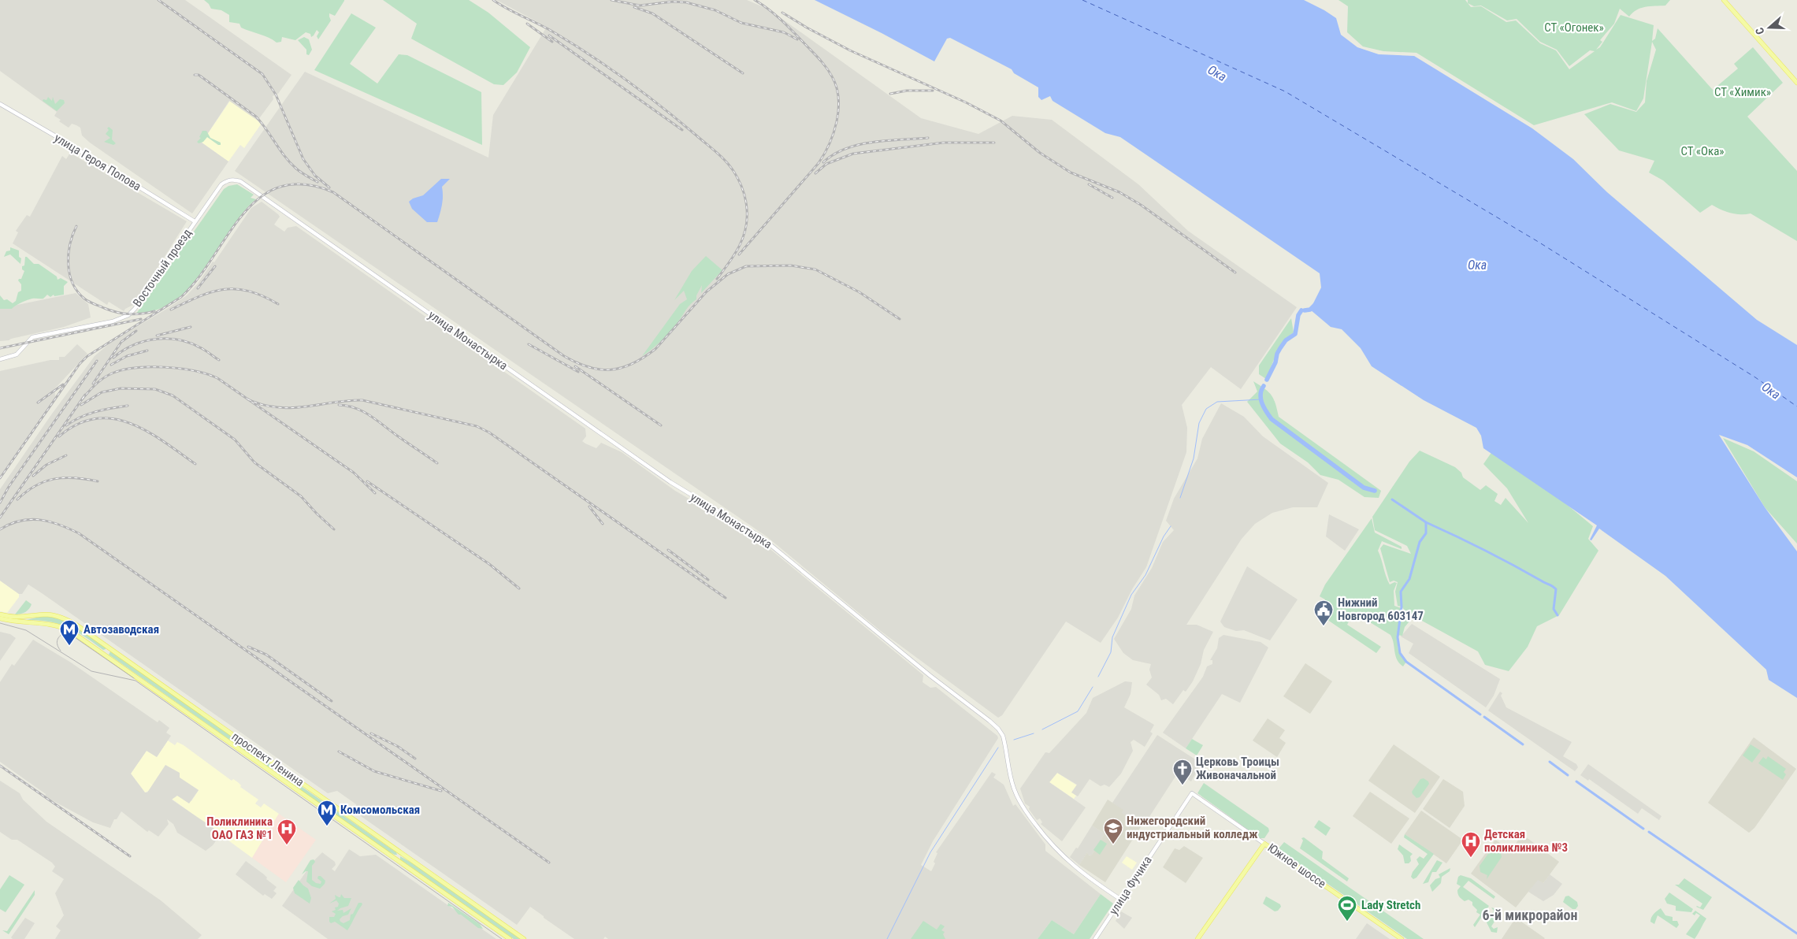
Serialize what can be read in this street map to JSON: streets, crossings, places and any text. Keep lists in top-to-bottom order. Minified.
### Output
{"streets":{"main road":["проспект Ленина","Южное шоссе"],"street":["улица Героя Попова","Восточный проезд","улица Монастырка","улица Фучика"]},"crossings":[["улица Героя Попова","Восточный проезд"],["улица Героя Попова","улица Монастырка"],["Восточный проезд","улица Монастырка"],["улица Монастырка","улица Фучика"],["Южное шоссе","улица Фучика"]],"districts":["6-й микрорайон"],"water":["Ока"],"parks":["СТ «Огонек»","СТ «Химик»","СТ «Ока»"],"places":{"public building":["Нижний Новгород 603147"],"metro station":["Автозаводская","Комсомольская"],"church":["Церковь Троицы Живоначальной"],"school or university":["Нижегородский индустриальный колледж"],"hospital":["Поликлиника ОАО ГАЗ №1","Детская поликлиника №3"],"sports":["Lady Stretch"]},"north":"left"}
